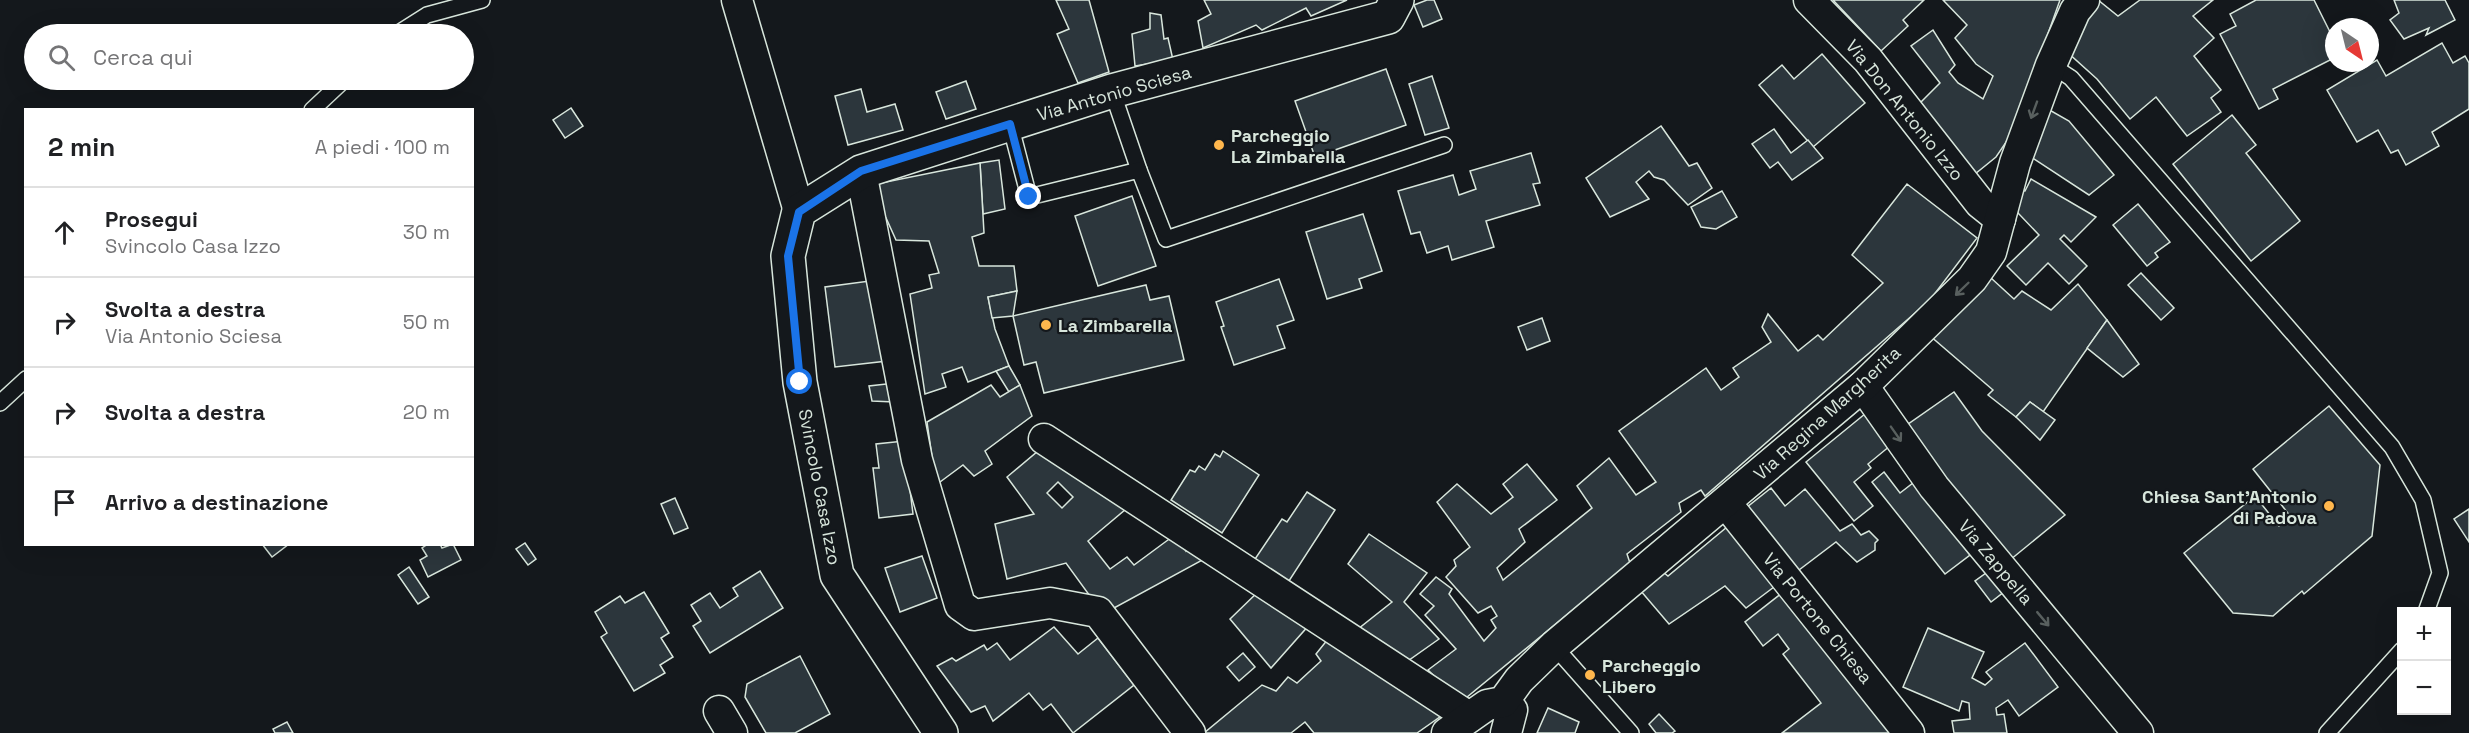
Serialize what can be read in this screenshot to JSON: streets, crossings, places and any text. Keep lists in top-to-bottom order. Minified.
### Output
{"streets":{"street":["Via Antonio Sciesa","Via Don Antonio Izzo","Via Regina Margherita","Svincolo Casa Izzo","Via Zappella","Via Portone Chiesa"]},"crossings":[["Via Antonio Sciesa","Svincolo Casa Izzo"],["Via Don Antonio Izzo","Via Regina Margherita"],["Via Regina Margherita","Via Zappella"],["Via Regina Margherita","Via Portone Chiesa"]],"one_way":["Via Regina Margherita","Via Zappella"],"places":["Parcheggio La Zimbarella","La Zimbarella","Chiesa Sant'Antonio di Padova","Parcheggio Libero"],"north":"bottom right","page":{"search":"Cerca qui","heading":["2 min","A piedi · 100 m"],"list":[["Prosegui","Svincolo Casa Izzo","30 m"],["Svolta a destra","Via Antonio Sciesa","50 m"],["Svolta a destra","20 m"],"Arrivo a destinazione"],"map_buttons":["+","−"]}}
